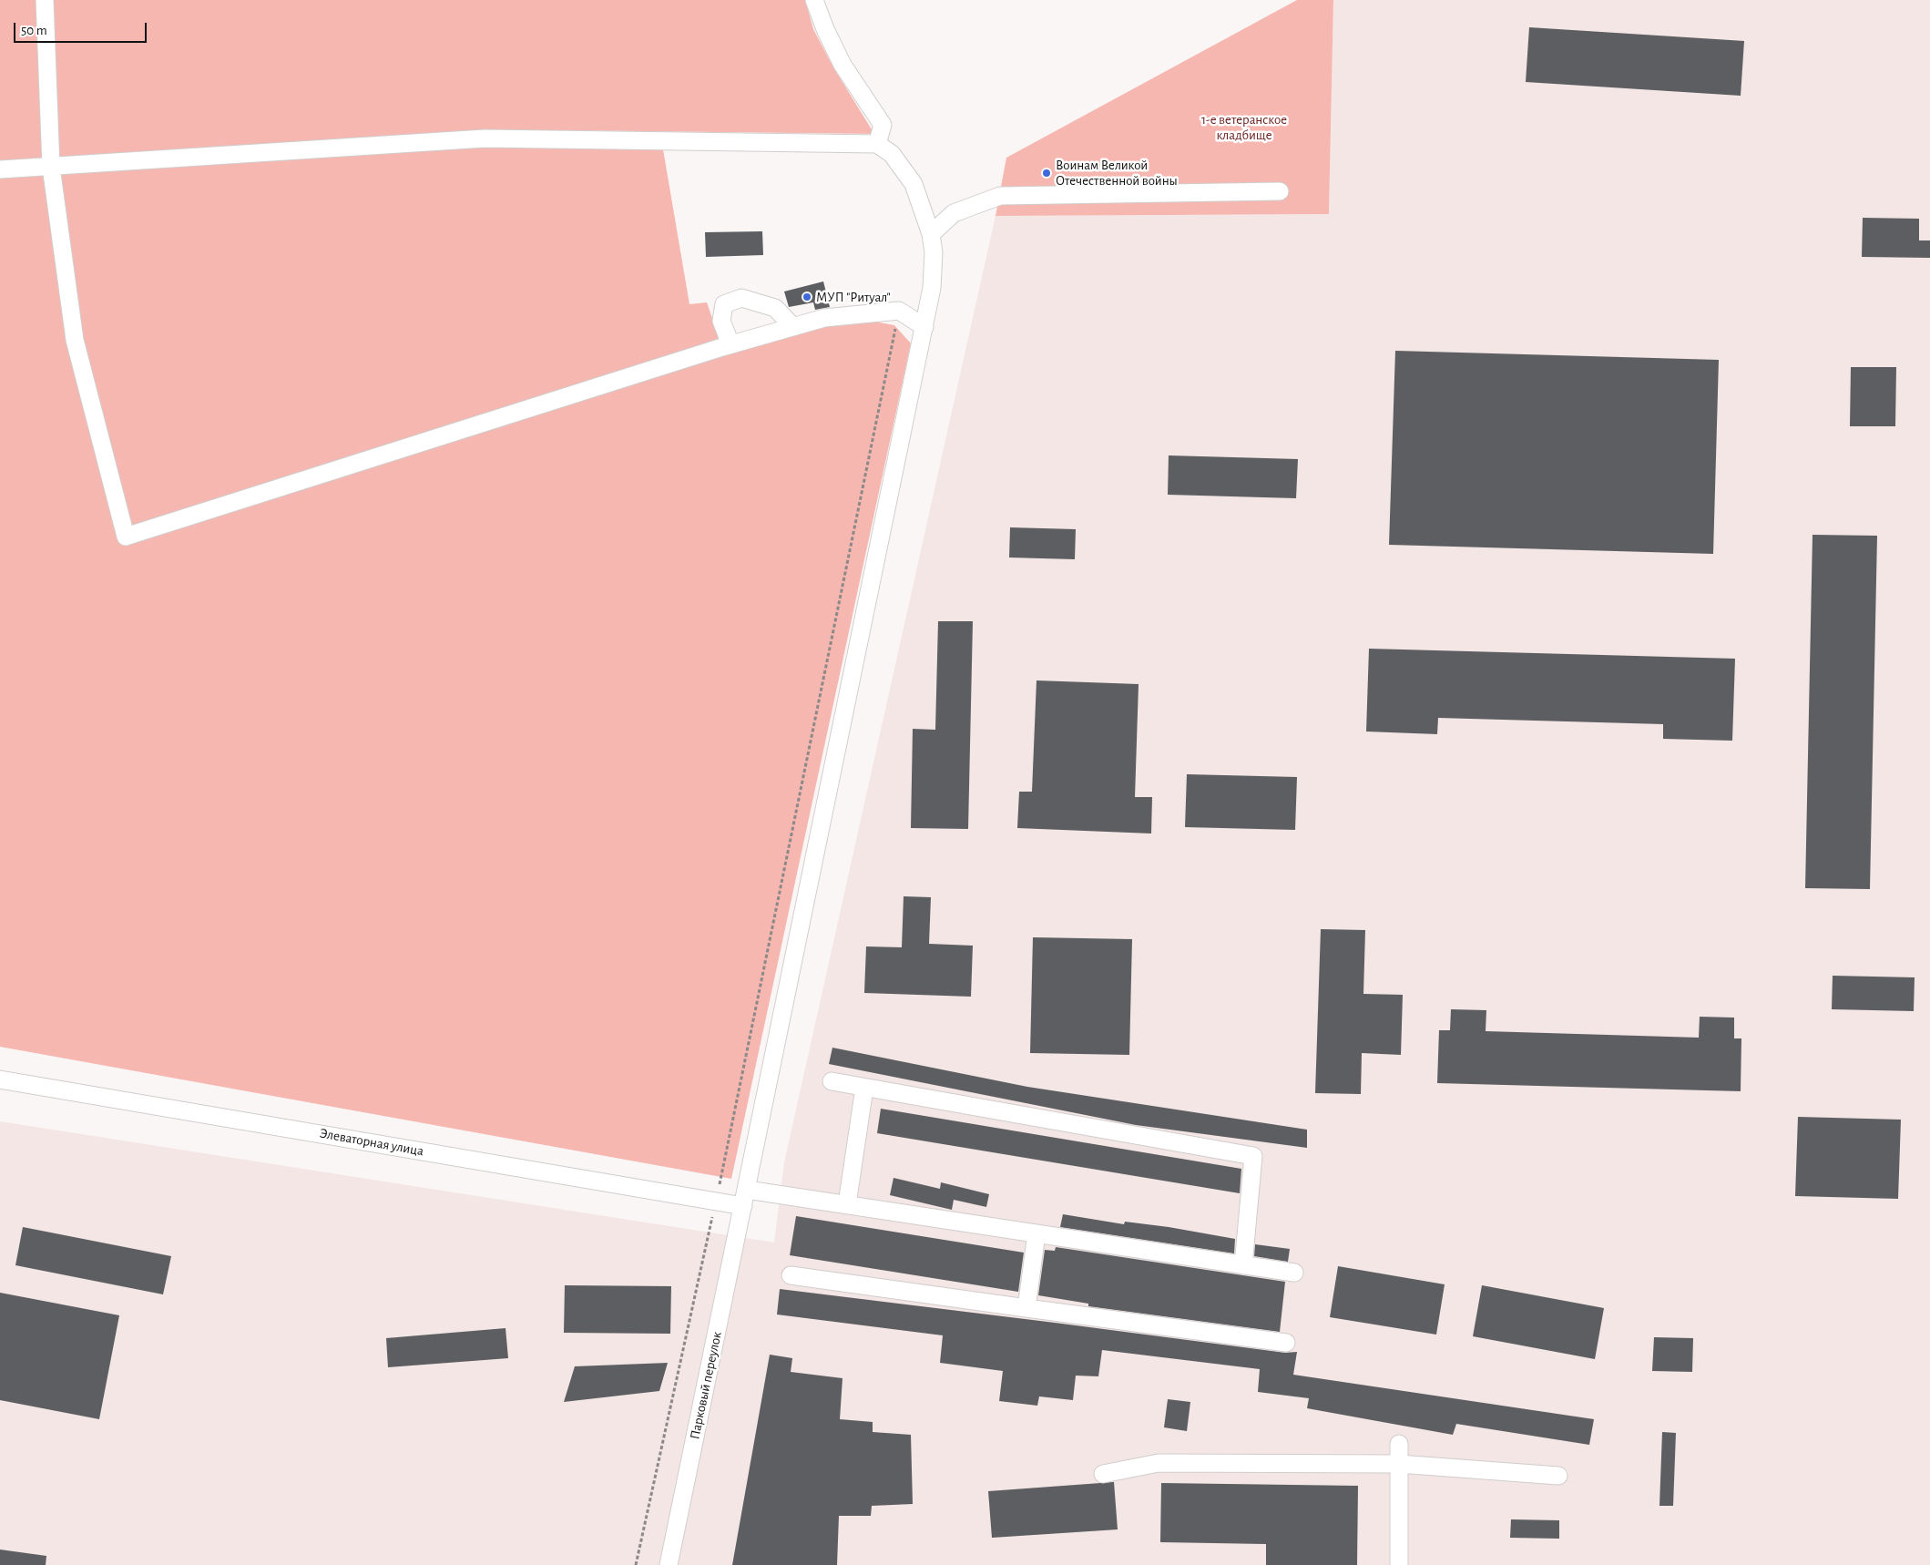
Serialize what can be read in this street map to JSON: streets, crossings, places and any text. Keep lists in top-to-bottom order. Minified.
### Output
{"streets":{"street":["Элеваторная улица","Парковый переулок"]},"crossings":[["Элеваторная улица","Парковый переулок"]],"parks":["1-е ветеранское кладбище"],"places":["Воинам Великой Отечественной войны","МУП \"Ритуал\""],"scale_bar":"50 m"}
